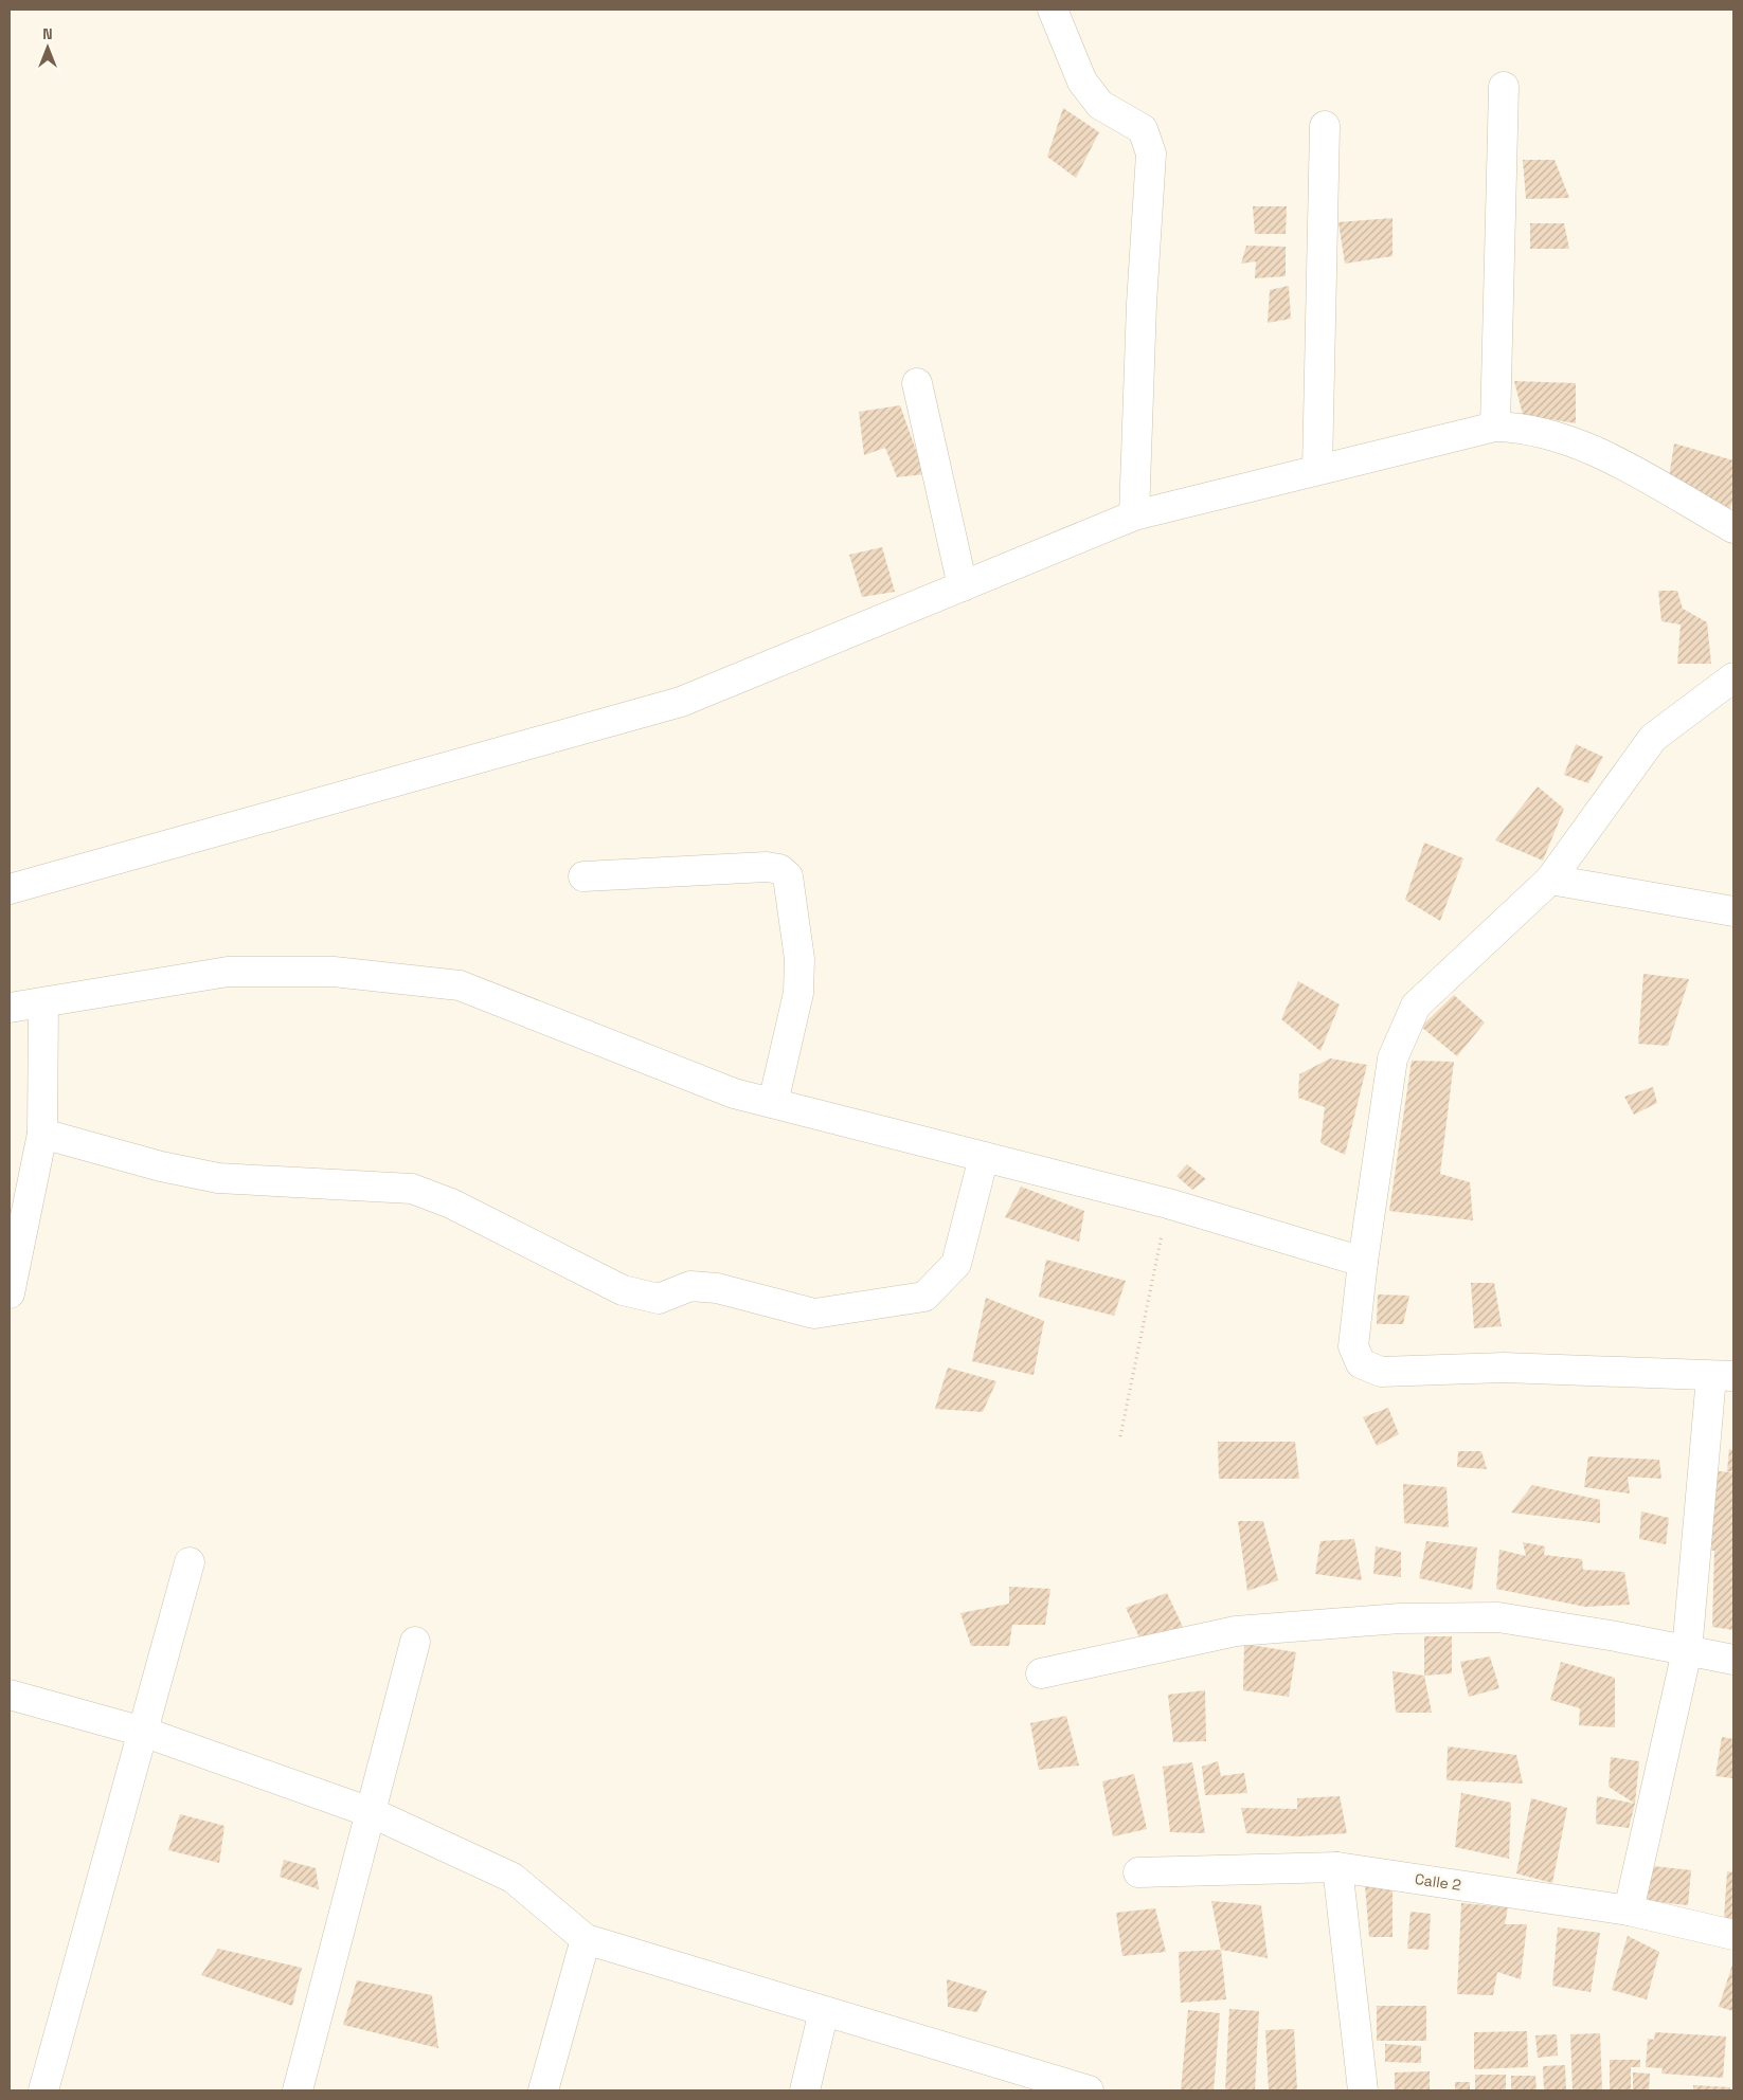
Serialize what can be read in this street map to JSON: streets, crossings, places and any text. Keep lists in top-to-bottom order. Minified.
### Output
{"streets":{"street":["Calle 2"]},"north":"top"}
